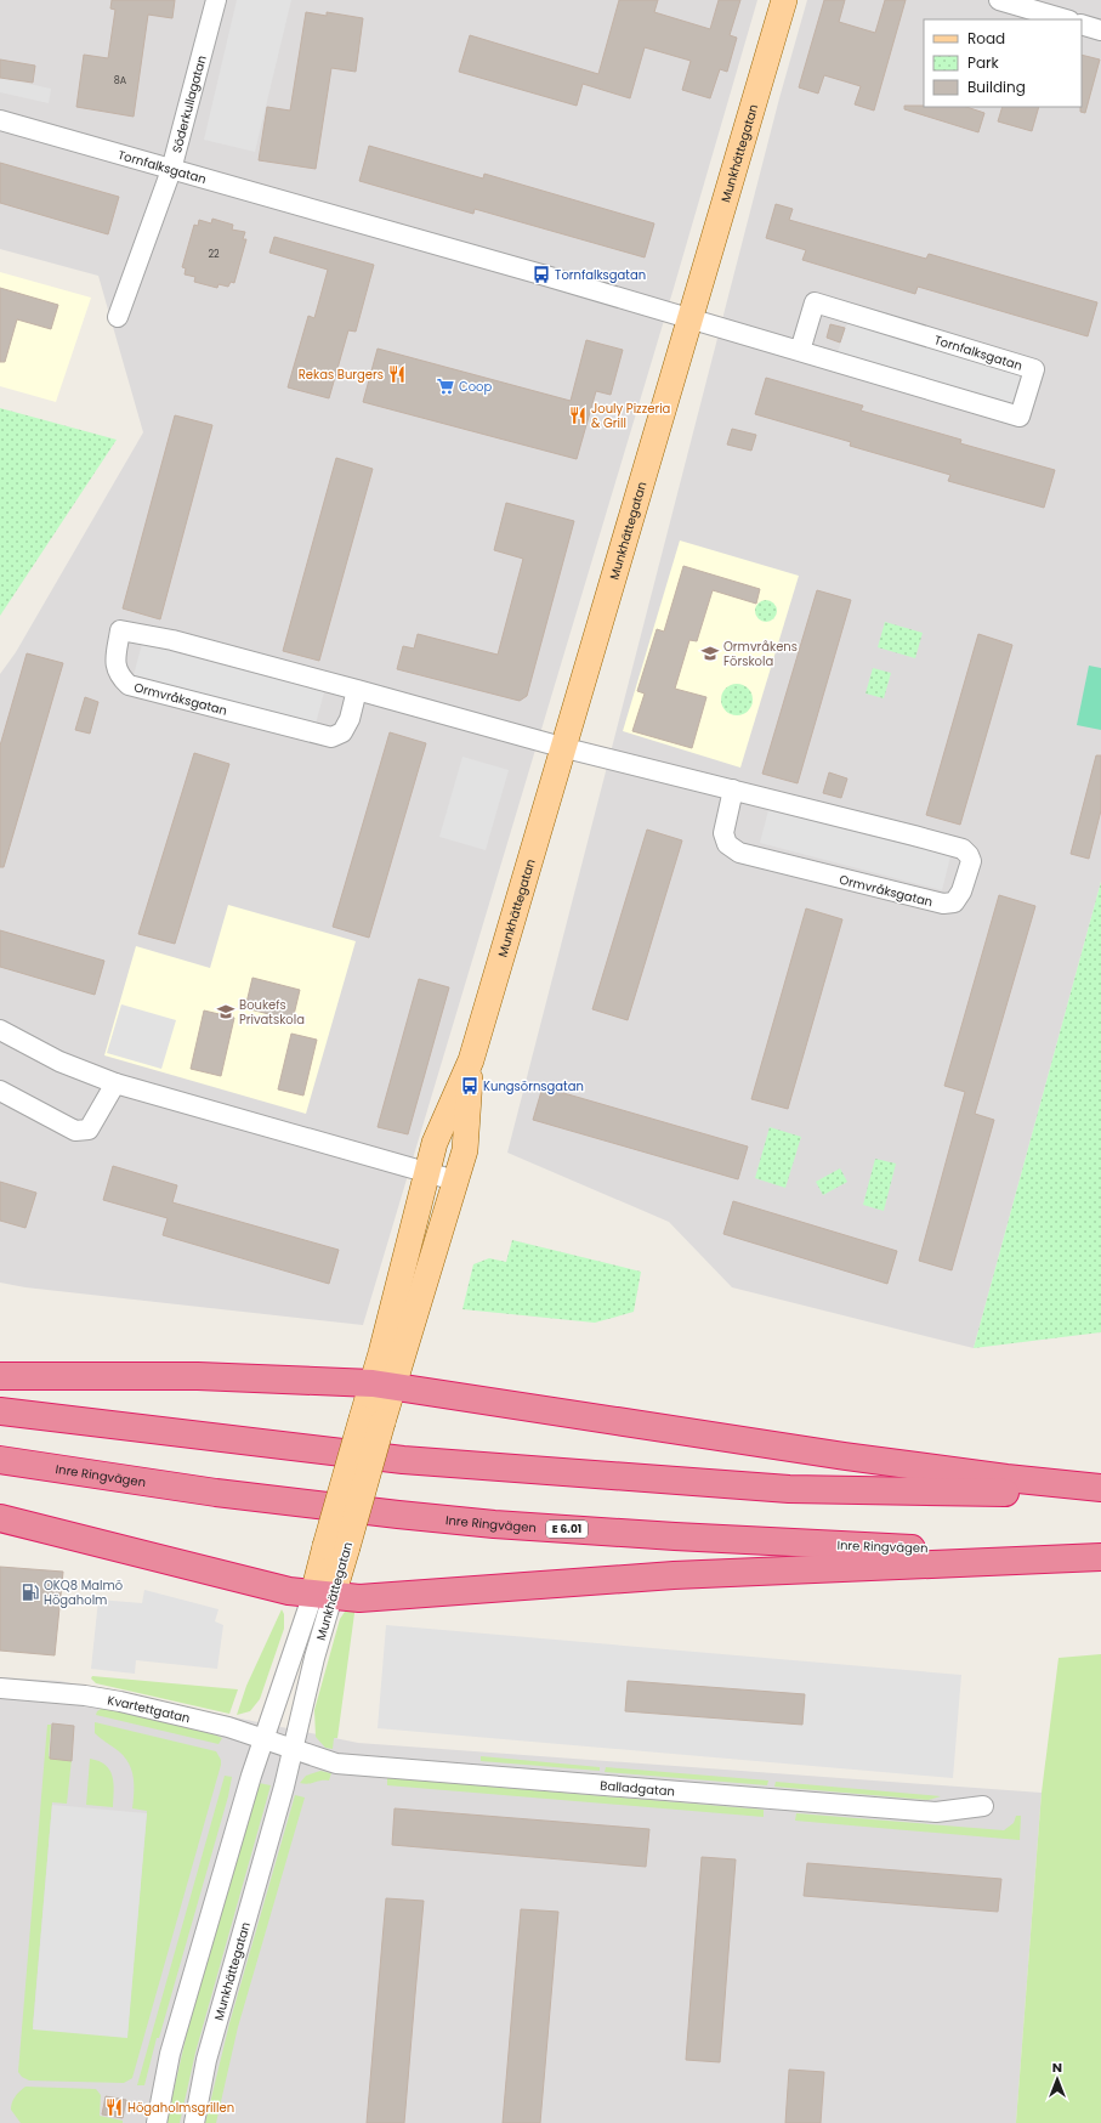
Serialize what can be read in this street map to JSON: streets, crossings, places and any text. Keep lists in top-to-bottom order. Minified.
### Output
{"streets":{"highway":["Inre Ringvägen","E 6.01"],"main road":["Munkhättegatan"],"street":["Söderkullagatan","Tornfalksgatan","Ormvråksgatan","Kvartettgatan","Balladgatan"]},"crossings":[["Söderkullagatan","Tornfalksgatan"],["Munkhättegatan","Tornfalksgatan"],["Munkhättegatan","Ormvråksgatan"],["Munkhättegatan","Kvartettgatan"],["Munkhättegatan","Balladgatan"],["Kvartettgatan","Balladgatan"]],"places":{"bus stop":["Tornfalksgatan","Kungsörnsgatan"],"restaurant":["Rekas Burgers","Jouly Pizzeria & Grill","Högaholmsgrillen"],"supermarket":["Coop"],"school or university":["Ormvråkens Förskola","Boukefs Privatskola"],"fuel station":["OKQ8 Malmö Högaholm"]},"house_numbers":["8A","22"],"legend":["Road","Park","Building"],"north":"top"}
